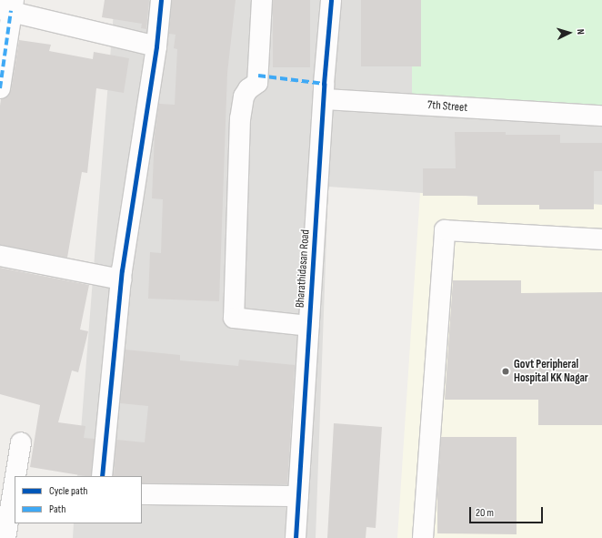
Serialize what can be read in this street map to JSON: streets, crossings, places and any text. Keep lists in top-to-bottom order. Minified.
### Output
{"streets":{"street":["7th Street","Bharathidasan Road"]},"crossings":[["7th Street","Bharathidasan Road"]],"places":["Govt Peripheral Hospital KK Nagar"],"legend":["Cycle path","Path"],"scale_bar":"20 m","north":"right"}
